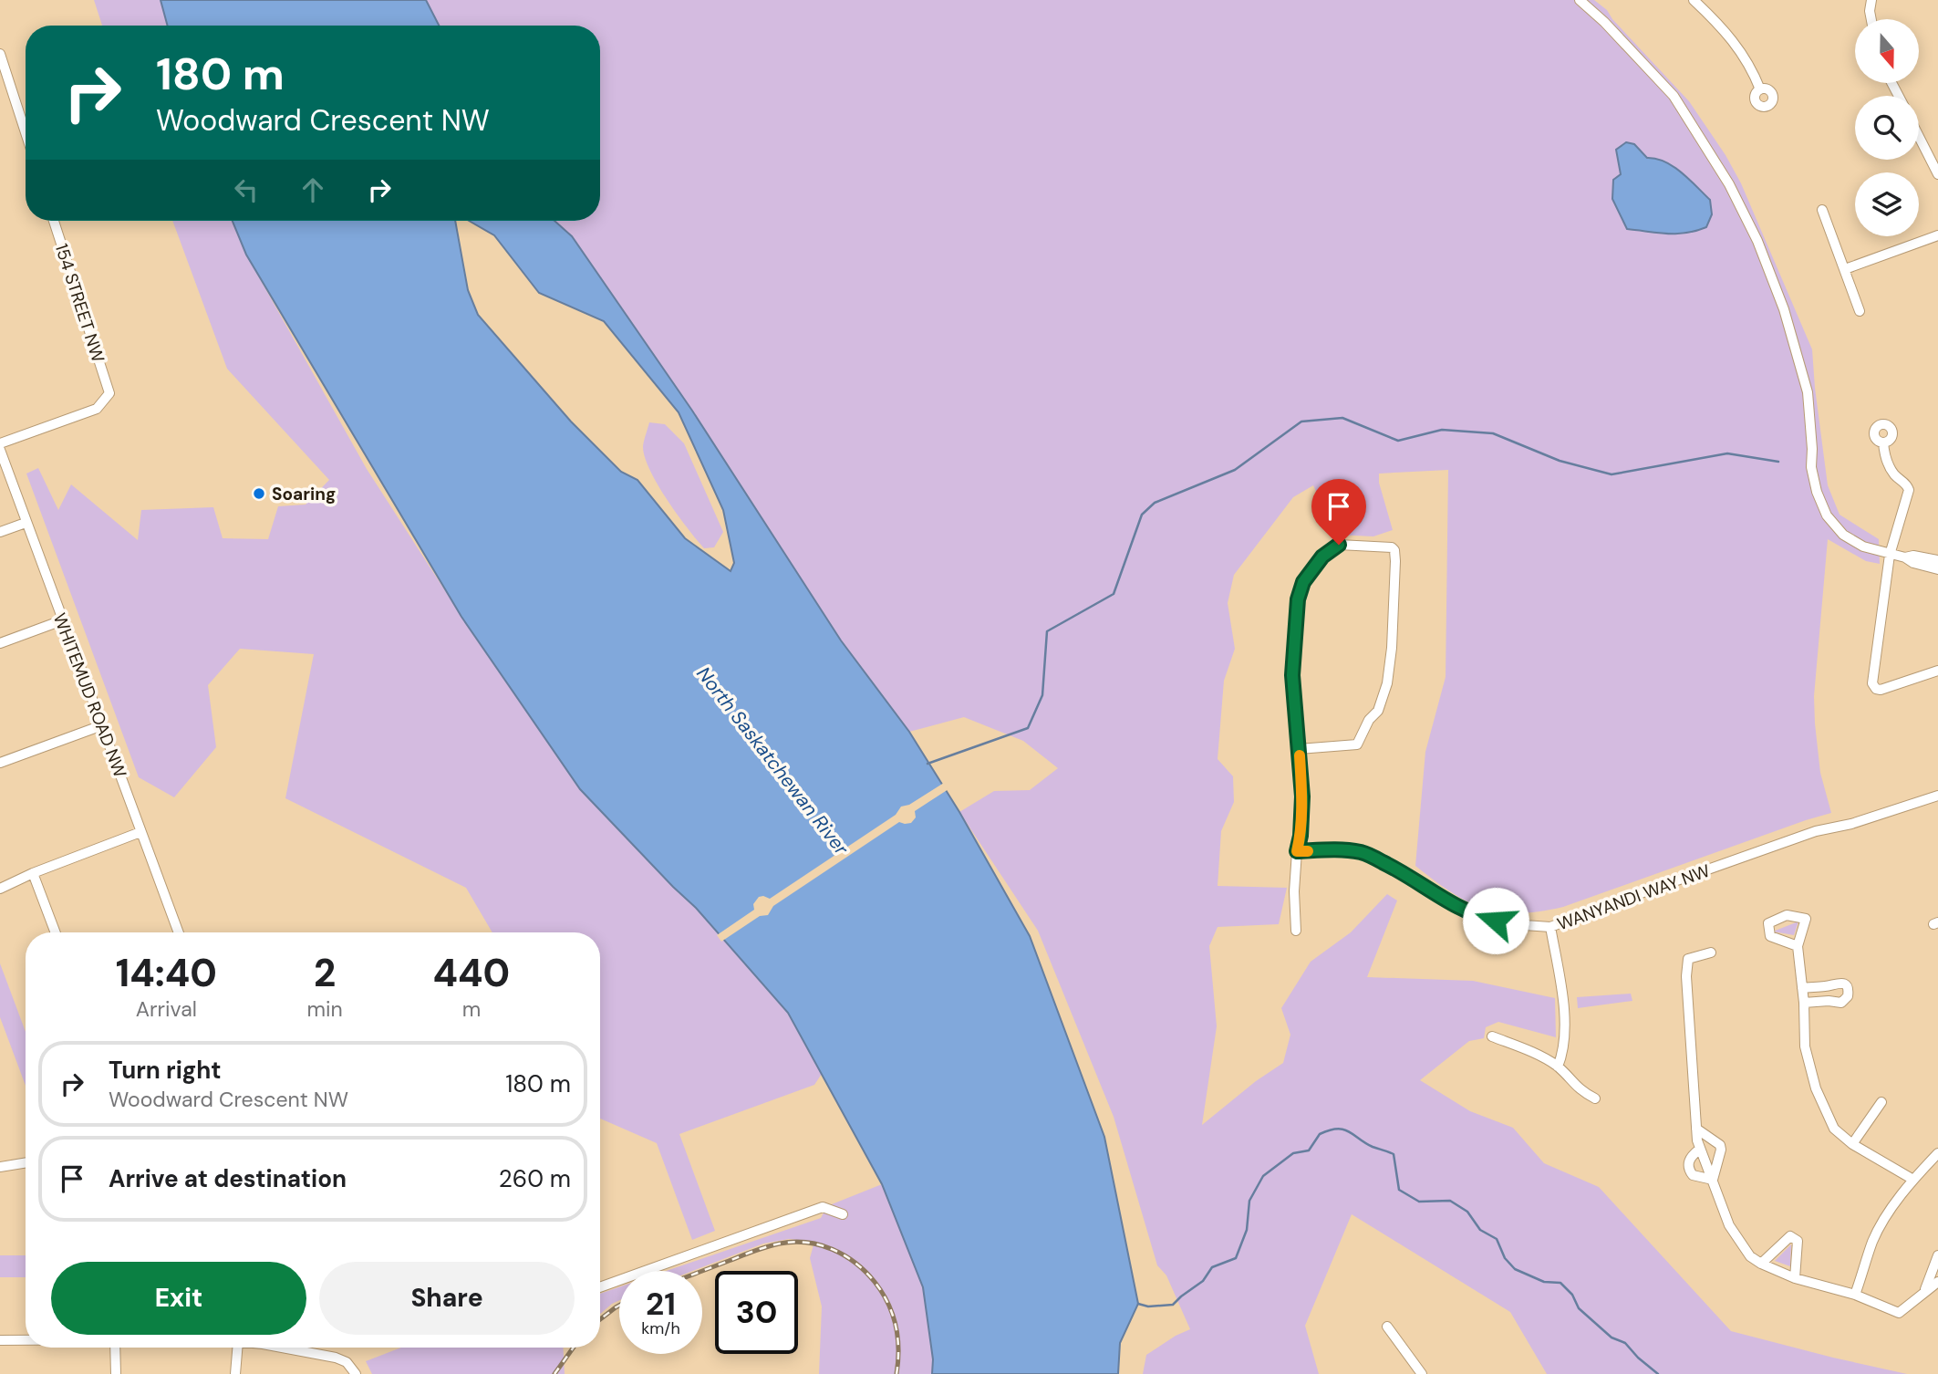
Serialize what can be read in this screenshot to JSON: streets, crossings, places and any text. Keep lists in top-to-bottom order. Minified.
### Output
{"streets":{"street":["154 STREET NW","WHITEMUD ROAD NW","WANYANDI WAY NW"]},"water":["North Saskatchewan River"],"places":["Soaring"],"north":"bottom","page":{"turn":["180 m","Woodward Crescent NW"],"eta":["14:40","Arrival","2","min","440","m"],"list":[{"name":"Turn right","note":"Woodward Crescent NW","value":"180 m"},{"name":"Arrive at destination","value":"260 m"}],"buttons":["Exit","Share"],"speed":"21 km/h","limit":"30"}}
